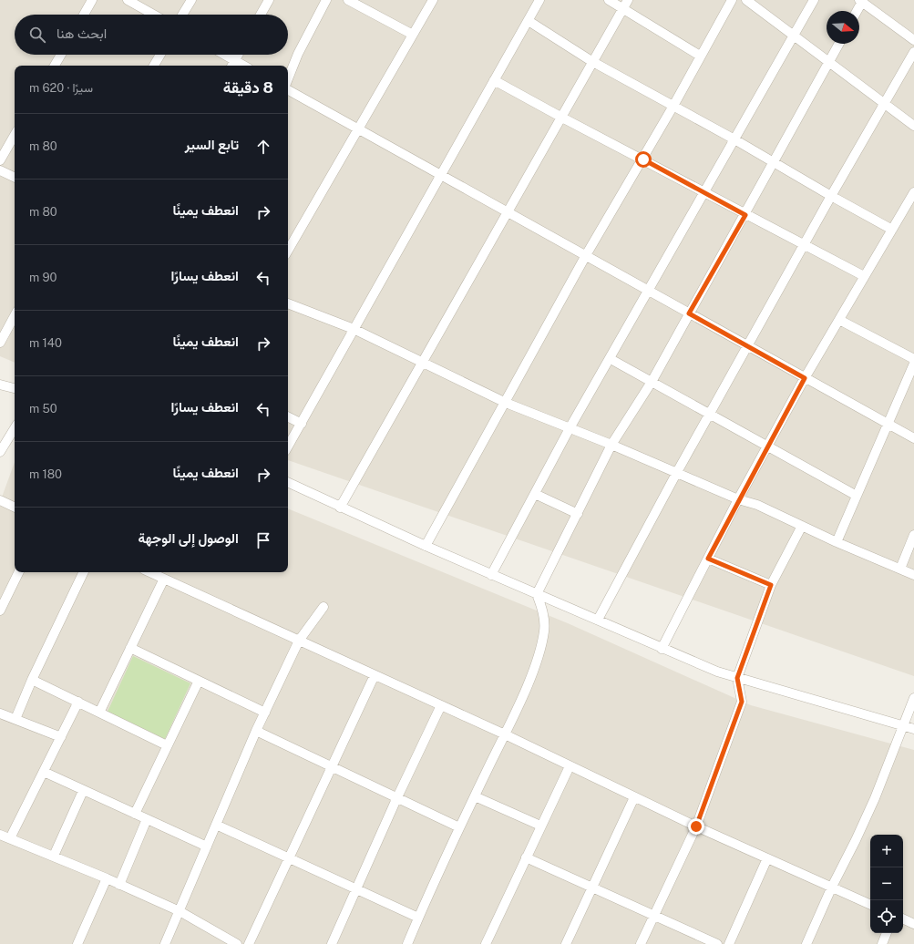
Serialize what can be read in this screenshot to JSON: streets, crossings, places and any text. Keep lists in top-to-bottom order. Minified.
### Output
{"north":"right","page":{"search":"ابحث هنا","heading":["8 دقيقة","سيرًا · 620 m"],"list":[["تابع السير","80 m"],["انعطف يمينًا","80 m"],["انعطف يسارًا","90 m"],["انعطف يمينًا","140 m"],["انعطف يسارًا","50 m"],["انعطف يمينًا","180 m"],"الوصول إلى الوجهة"],"map_buttons":["+","−"]}}
